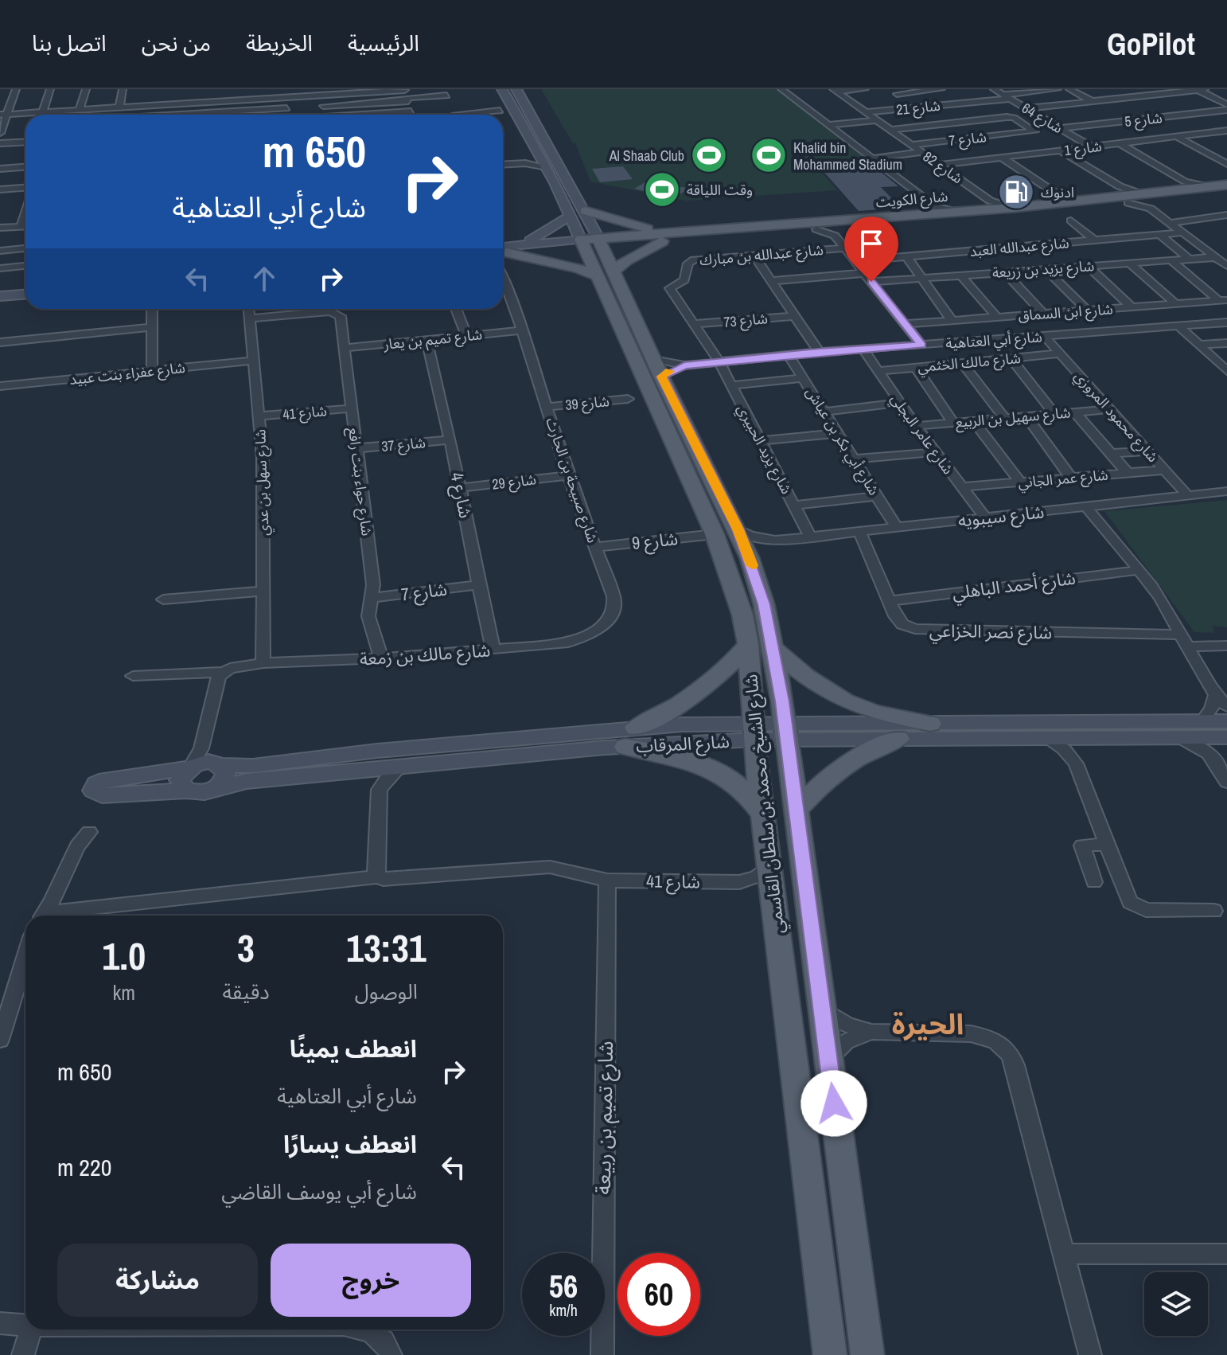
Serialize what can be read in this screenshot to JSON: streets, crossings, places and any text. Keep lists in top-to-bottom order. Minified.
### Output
{"streets":{"main road":["شارع الكويت","شارع المرقاب","شارع الشيخ محمد بن سلطان القاسمي"],"street":["شارع 21","شارع 64","شارع 5","شارع 7","شارع 1","شارع 82","شارع عبدالله العبد","شارع عبدالله بن مبارك","شارع يزيد بن زريعة","شارع ابن السماق","شارع 73","شارع تميم بن يعار","شارع أبي العتاهية","شارع مالك الخثمي","شارع عفراء بنت عبيد","شارع 39","شارع 41","شارع محمود المروزي","شارع سهيل بن الربيع","شارع عامر البجلي","شارع أبي بكر بن عياش","شارع 37","شارع يزيد الحبيري","شارع عمر الجاني","شارع صبيحة بن الحارث","شارع حواء بنت رافع","شارع 29","شارع سهل بن عدي","شارع 4","شارع سيبويه","شارع 9","شارع أحمد الباهلي","شارع نصر الخزاعي","شارع مالك بن زمعة","شارع تميم بن ربيعة"]},"crossings":[["شارع 21","شارع 64"],["شارع 21","شارع 82"],["شارع 64","شارع 5"],["شارع 64","شارع 1"],["شارع 7","شارع 82"],["شارع 7","شارع حواء بنت رافع"],["شارع 7","شارع 4"],["شارع 1","شارع 82"],["شارع 82","شارع الكويت"],["شارع الكويت","شارع الشيخ محمد بن سلطان القاسمي"],["شارع عبدالله بن مبارك","شارع 73"],["شارع عبدالله بن مبارك","شارع أبي العتاهية"],["شارع عبدالله بن مبارك","شارع يزيد الحبيري"],["شارع تميم بن يعار","شارع صبيحة بن الحارث"],["شارع تميم بن يعار","شارع حواء بنت رافع"],["شارع تميم بن يعار","شارع 4"],["شارع أبي العتاهية","شارع محمود المروزي"],["شارع أبي العتاهية","شارع عامر البجلي"],["شارع أبي العتاهية","شارع أبي بكر بن عياش"],["شارع أبي العتاهية","شارع يزيد الحبيري"],["شارع أبي العتاهية","شارع الشيخ محمد بن سلطان القاسمي"],["شارع مالك الخثمي","شارع محمود المروزي"],["شارع مالك الخثمي","شارع عامر البجلي"],["شارع عفراء بنت عبيد","شارع سهل بن عدي"],["شارع 39","شارع صبيحة بن الحارث"],["شارع 41","شارع حواء بنت رافع"],["شارع 41","شارع سهل بن عدي"],["شارع 41","شارع الشيخ محمد بن سلطان القاسمي"],["شارع 41","شارع تميم بن ربيعة"],["شارع محمود المروزي","شارع سهيل بن الربيع"],["شارع محمود المروزي","شارع عمر الجاني"],["شارع محمود المروزي","شارع سيبويه"],["شارع سهيل بن الربيع","شارع عامر البجلي"],["شارع عامر البجلي","شارع عمر الجاني"],["شارع عامر البجلي","شارع سيبويه"],["شارع أبي بكر بن عياش","شارع سيبويه"],["شارع 37","شارع حواء بنت رافع"],["شارع 37","شارع 4"],["شارع يزيد الحبيري","شارع سيبويه"],["شارع صبيحة بن الحارث","شارع 29"],["شارع صبيحة بن الحارث","شارع 9"],["شارع صبيحة بن الحارث","شارع مالك بن زمعة"],["شارع حواء بنت رافع","شارع سهل بن عدي"],["شارع حواء بنت رافع","شارع مالك بن زمعة"],["شارع 29","شارع 4"],["شارع سهل بن عدي","شارع مالك بن زمعة"],["شارع 4","شارع مالك بن زمعة"],["شارع سيبويه","شارع نصر الخزاعي"],["شارع سيبويه","شارع الشيخ محمد بن سلطان القاسمي"],["شارع 9","شارع الشيخ محمد بن سلطان القاسمي"],["شارع أحمد الباهلي","شارع نصر الخزاعي"],["شارع المرقاب","شارع الشيخ محمد بن سلطان القاسمي"]],"districts":["الحيرة"],"places":{"sports":["Al Shaab Club","Khalid bin Mohammed Stadium","وقت اللياقة"],"fuel station":["ادنوك"]},"page":{"header":"GoPilot","nav":["الرئيسية","الخريطة","من نحن","اتصل بنا"],"turn":["650 m","شارع أبي العتاهية"],"eta":["13:31","الوصول","3","دقيقة","1.0","km"],"list":[{"name":"انعطف يمينًا","note":"شارع أبي العتاهية","value":"650 m"},{"name":"انعطف يسارًا","note":"شارع أبي يوسف القاضي","value":"220 m"}],"buttons":["خروج","مشاركة"],"speed":"56 km/h","limit":"60"}}
